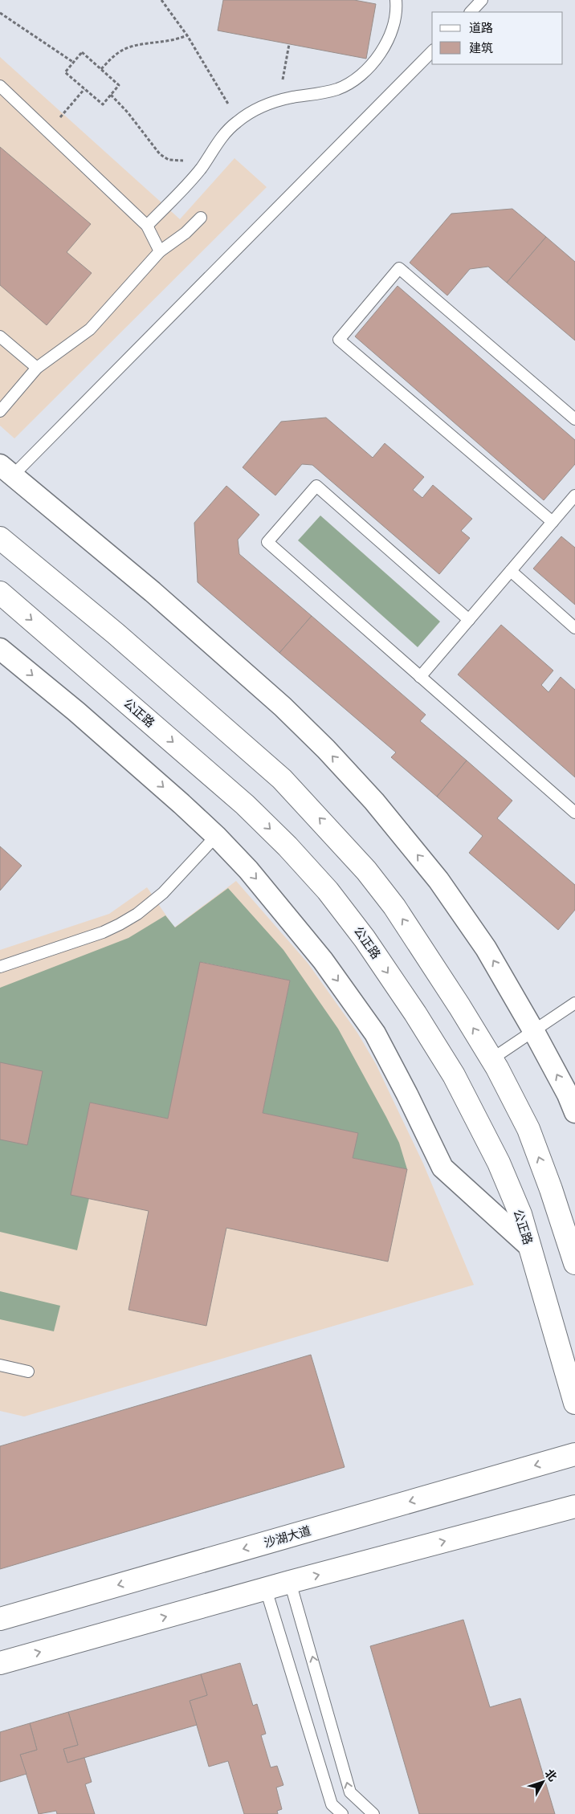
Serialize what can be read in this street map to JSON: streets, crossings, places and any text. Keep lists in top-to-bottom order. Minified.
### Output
{"streets":{"main road":["公正路","沙湖大道"]},"legend":["道路","建筑"],"north":"top right"}
